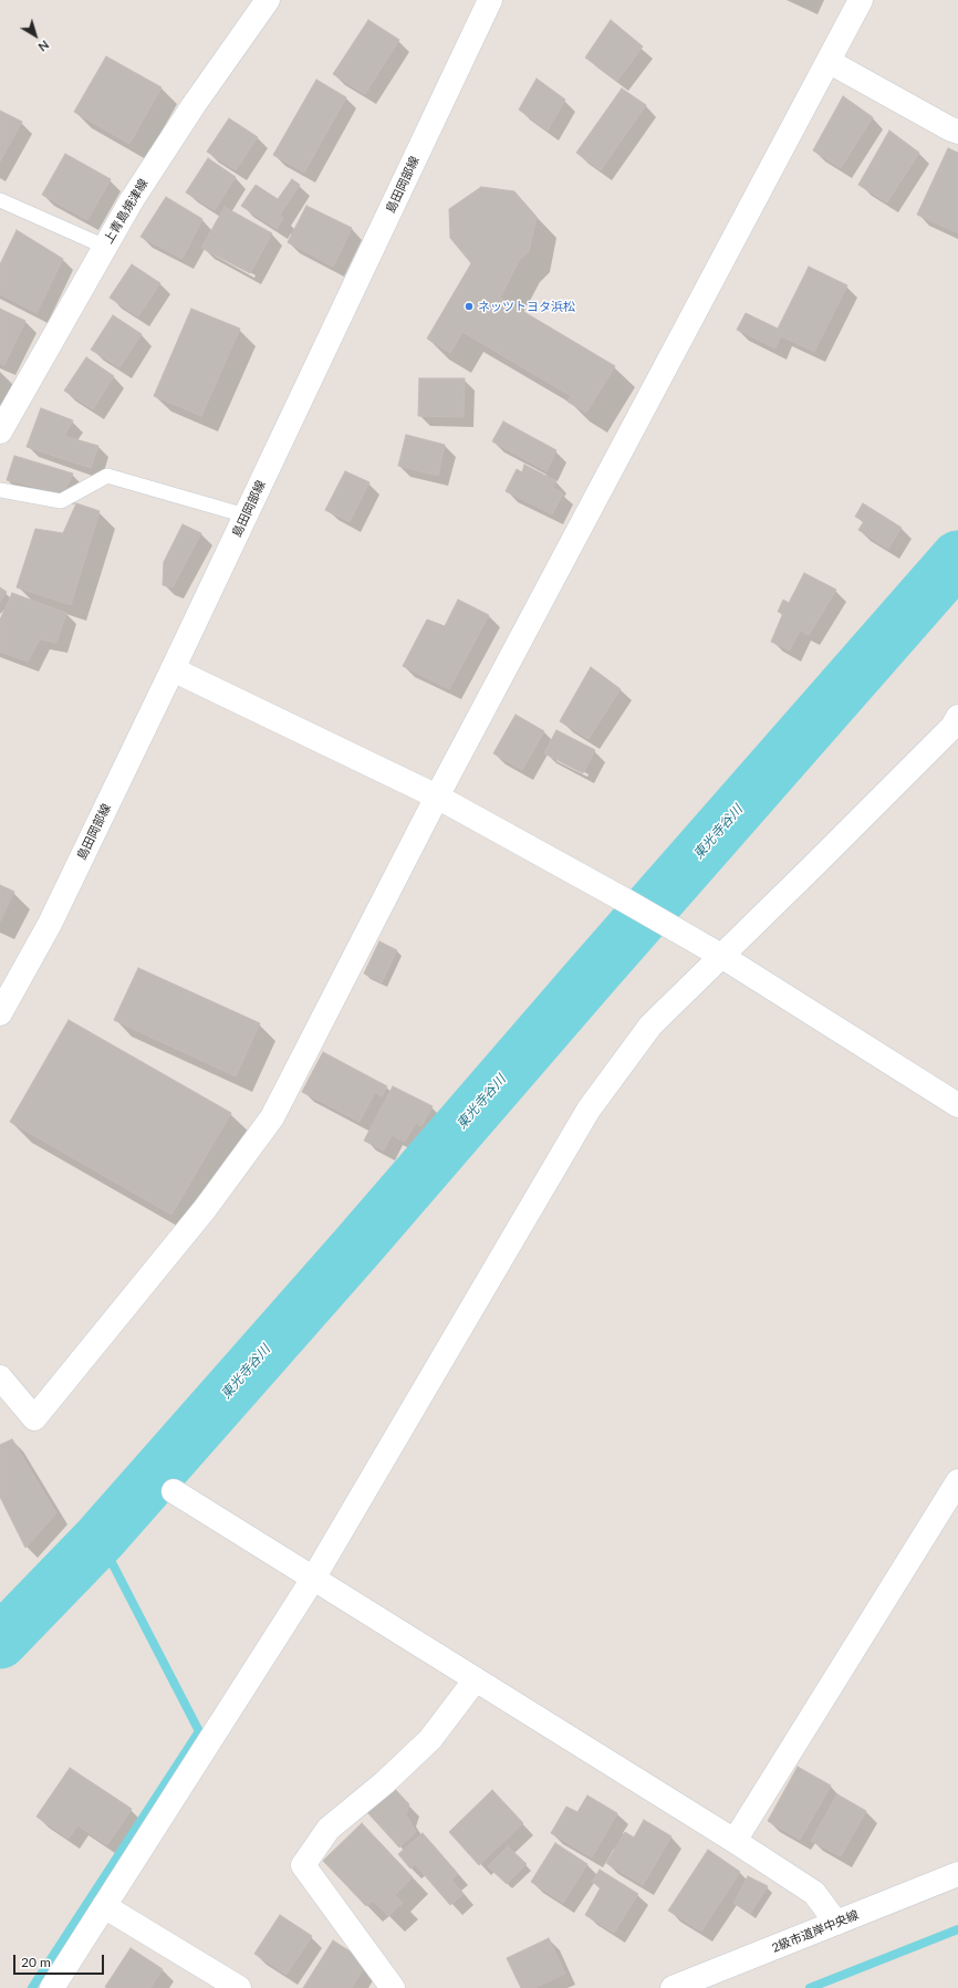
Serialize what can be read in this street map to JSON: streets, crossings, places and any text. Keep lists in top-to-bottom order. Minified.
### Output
{"streets":{"street":["島田岡部線","上青島焼津線","2級市道岸中央線"]},"water":["東光寺谷川"],"places":["ネッツトヨタ浜松"],"scale_bar":"20 m","north":"bottom right"}
